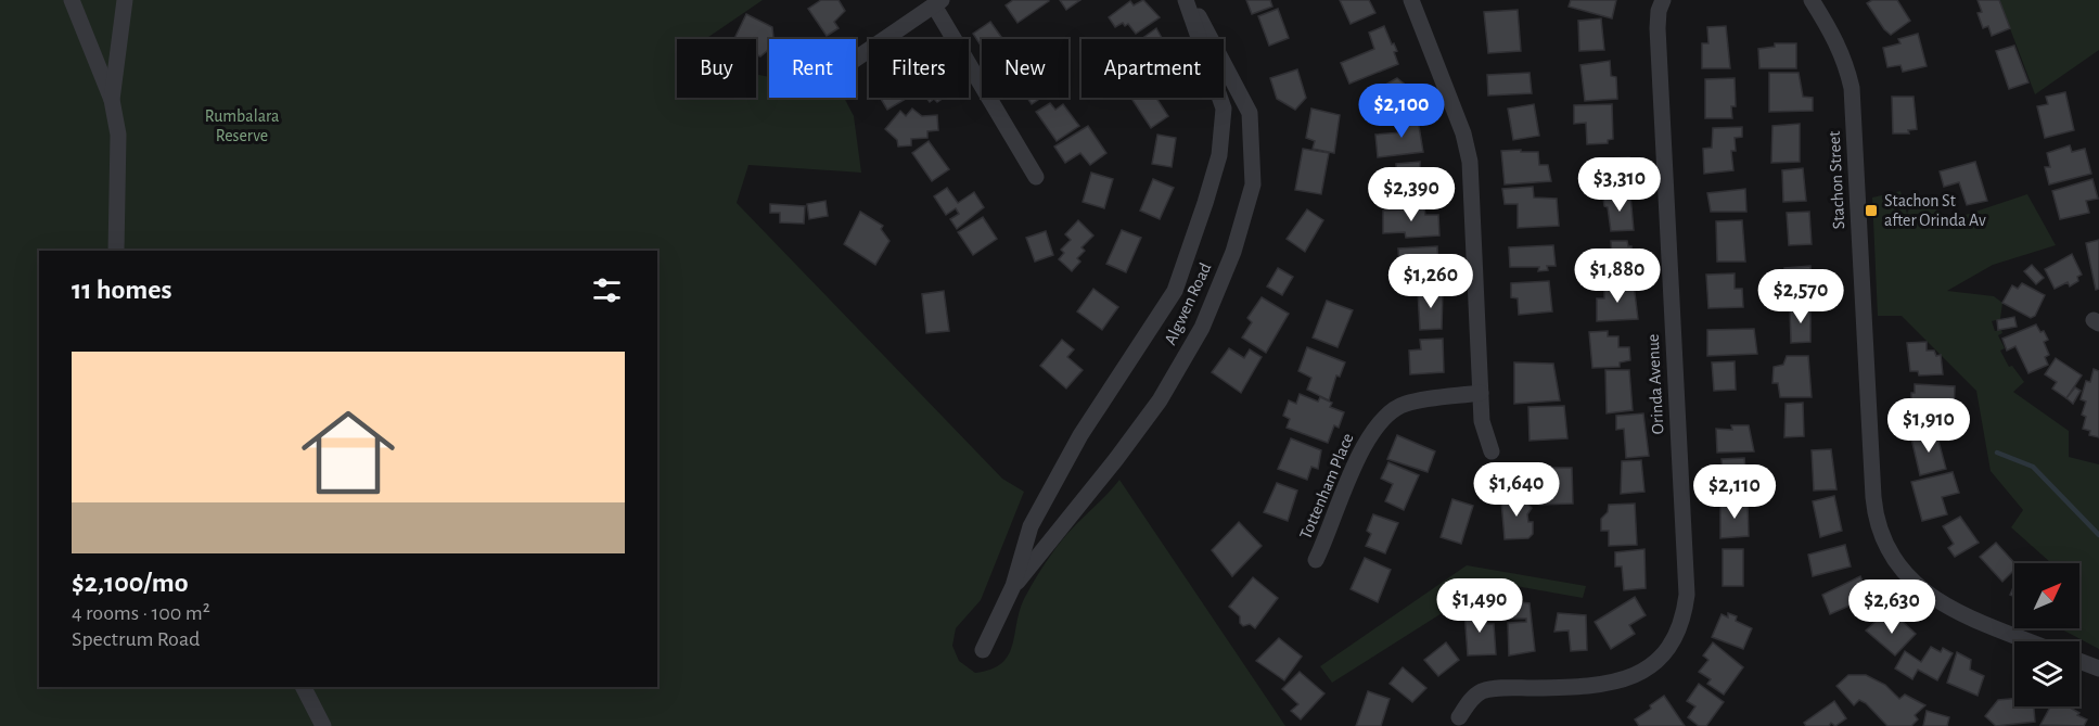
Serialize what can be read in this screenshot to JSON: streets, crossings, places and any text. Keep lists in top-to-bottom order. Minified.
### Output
{"streets":{"street":["Stachon Street","Algwen Road","Orinda Avenue","Tottenham Place"]},"parks":["Rumbalara Reserve"],"places":{"transit":["Stachon St after Orinda Av"]},"north":"top right","page":{"chip":["Buy","Rent","Filters","New","Apartment"],"price":["$2,100","$3,310","$2,390","$1,880","$1,260","$2,570","$1,910","$1,640","$2,110","$1,490","$2,630"],"heading":"11 homes","list":[{"name":"$2,100/mo","note":"4 rooms · 100 m² · Spectrum Road"}]}}
